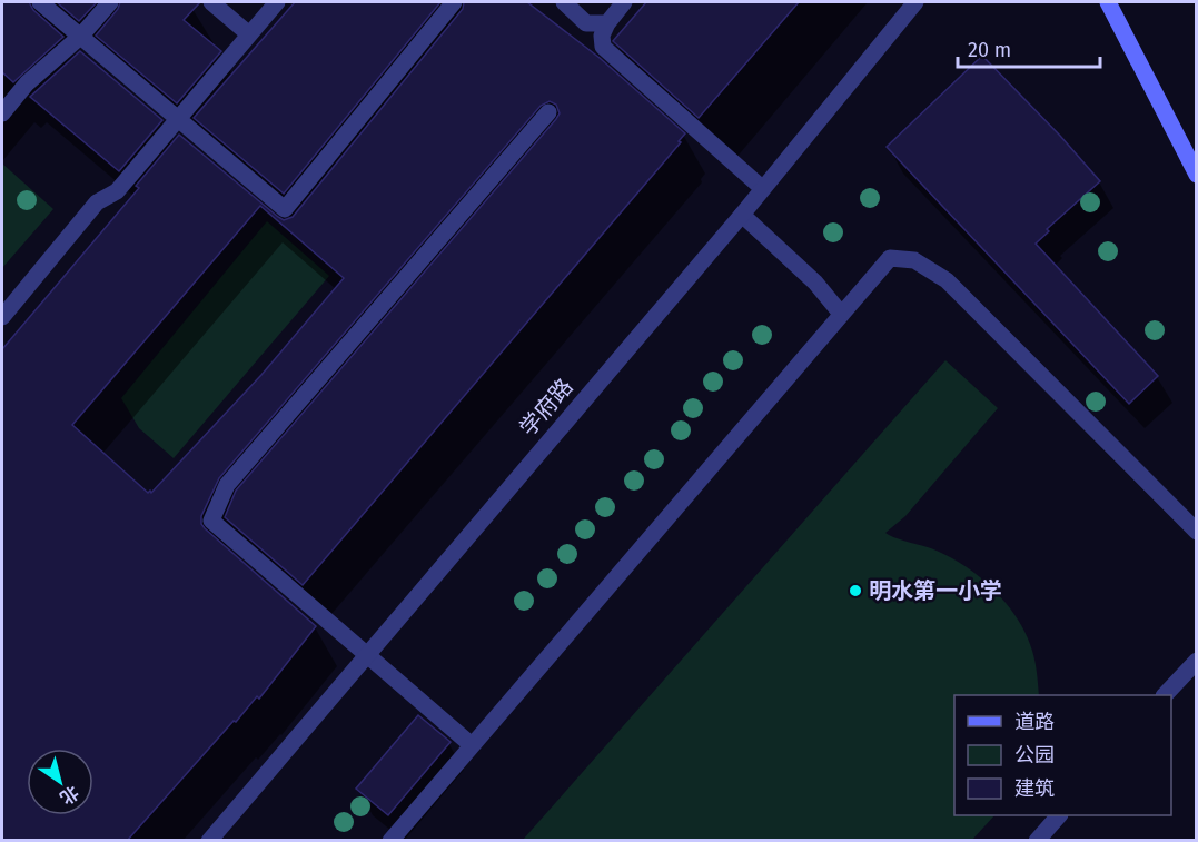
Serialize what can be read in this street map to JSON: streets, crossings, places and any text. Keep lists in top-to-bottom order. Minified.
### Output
{"streets":{"street":["学府路"]},"places":["明水第一小学"],"legend":["道路","公园","建筑"],"scale_bar":"20 m","north":"bottom right"}
